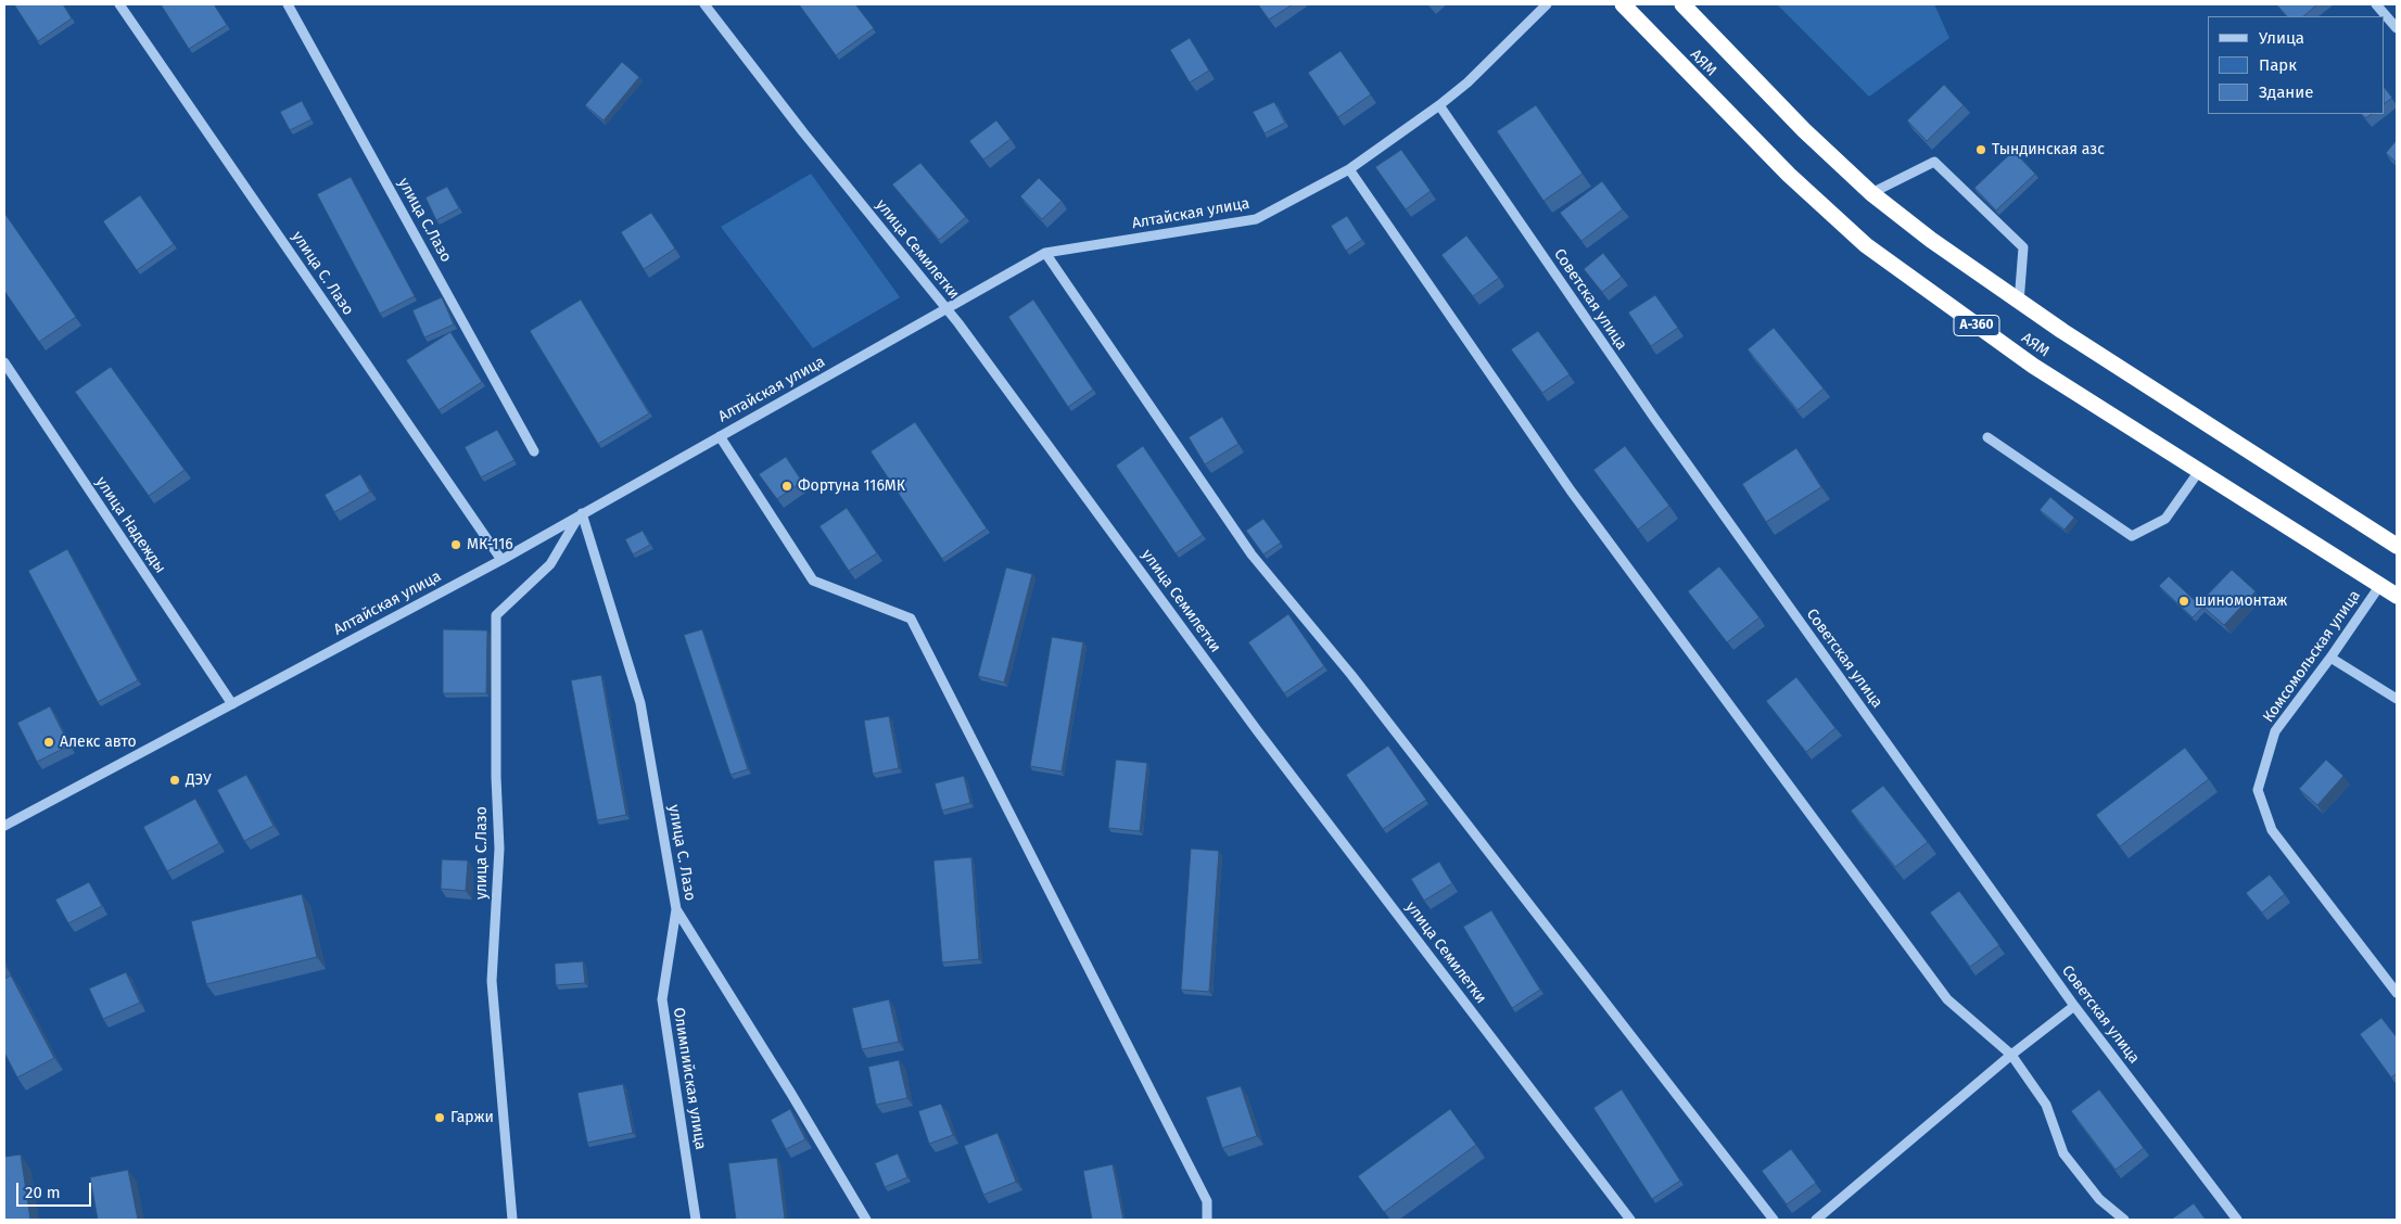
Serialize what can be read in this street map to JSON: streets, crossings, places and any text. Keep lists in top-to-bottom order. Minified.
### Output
{"streets":{"highway":["АЯМ","А-360"],"street":["Алтайская улица","улица С.Лазо","улица Семилетки","улица С. Лазо","Советская улица","улица Надежды","Комсомольская улица","Олимпийская улица"]},"crossings":[["АЯМ","Комсомольская улица"],["Алтайская улица","улица С.Лазо"],["Алтайская улица","улица Семилетки"],["Алтайская улица","улица С. Лазо"],["Алтайская улица","Советская улица"],["Алтайская улица","улица Надежды"],["улица С.Лазо","улица С. Лазо"],["улица С. Лазо","Олимпийская улица"]],"places":["Тындинская азс","Фортуна 116МК","МК-116","шиномонтаж","Алекс авто","ДЭУ","Гаржи"],"legend":["Улица","Парк","Здание"],"scale_bar":"20 m"}
